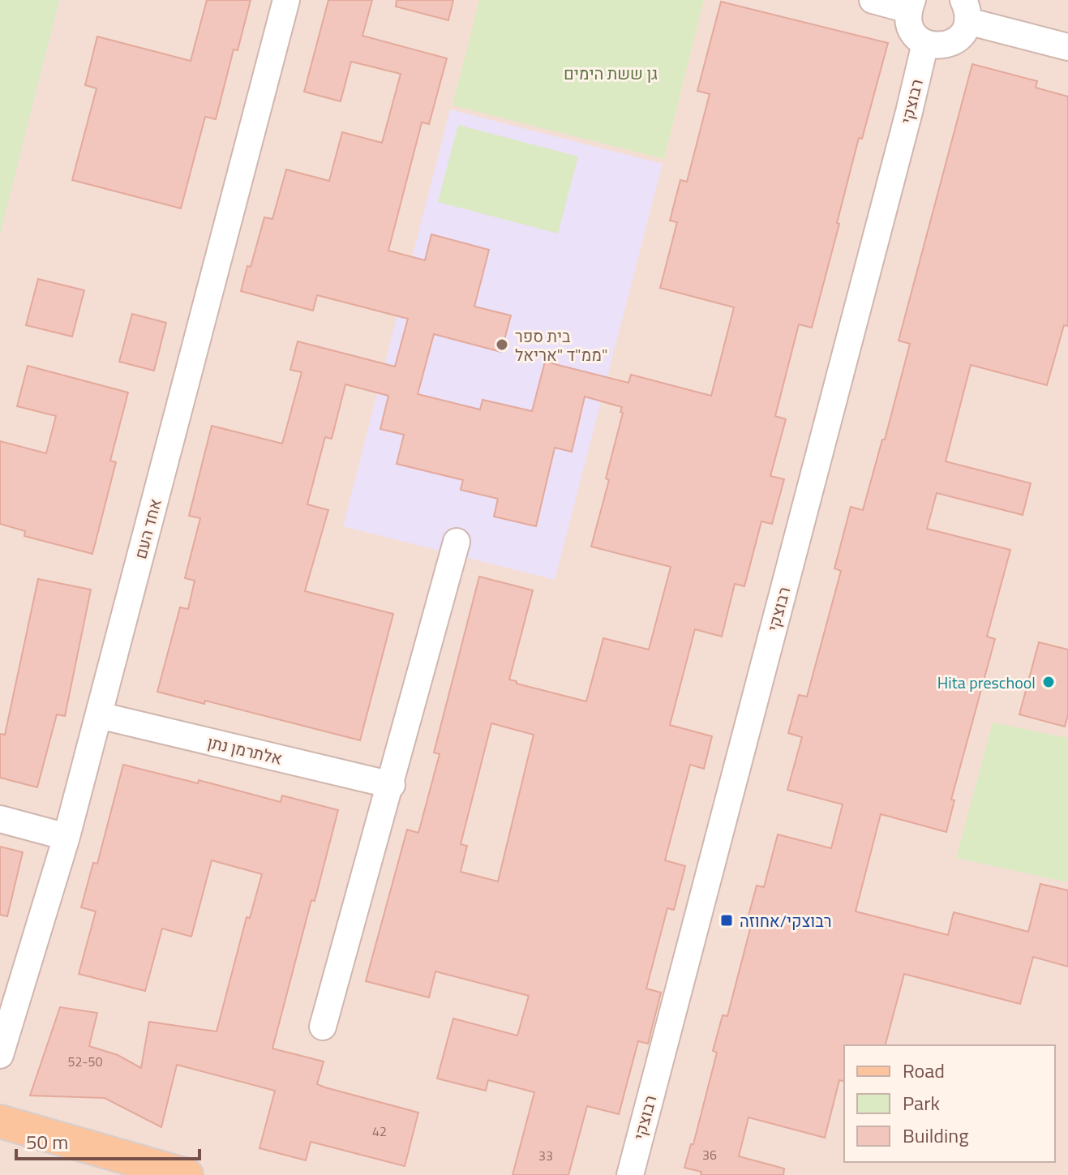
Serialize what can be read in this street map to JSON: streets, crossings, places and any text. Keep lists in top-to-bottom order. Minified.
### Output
{"streets":{"street":["רבוצקי","אחד העם","אלתרמן נתן"]},"crossings":[["אחד העם","אלתרמן נתן"]],"parks":["גן ששת הימים"],"places":{"other":["בית ספר ממ\"ד \"אריאל\"","Hita preschool"],"transit":["רבוצקי/אחוזה"]},"house_numbers":["52-50","42","36","33"],"legend":["Road","Park","Building"],"scale_bar":"50 m"}
